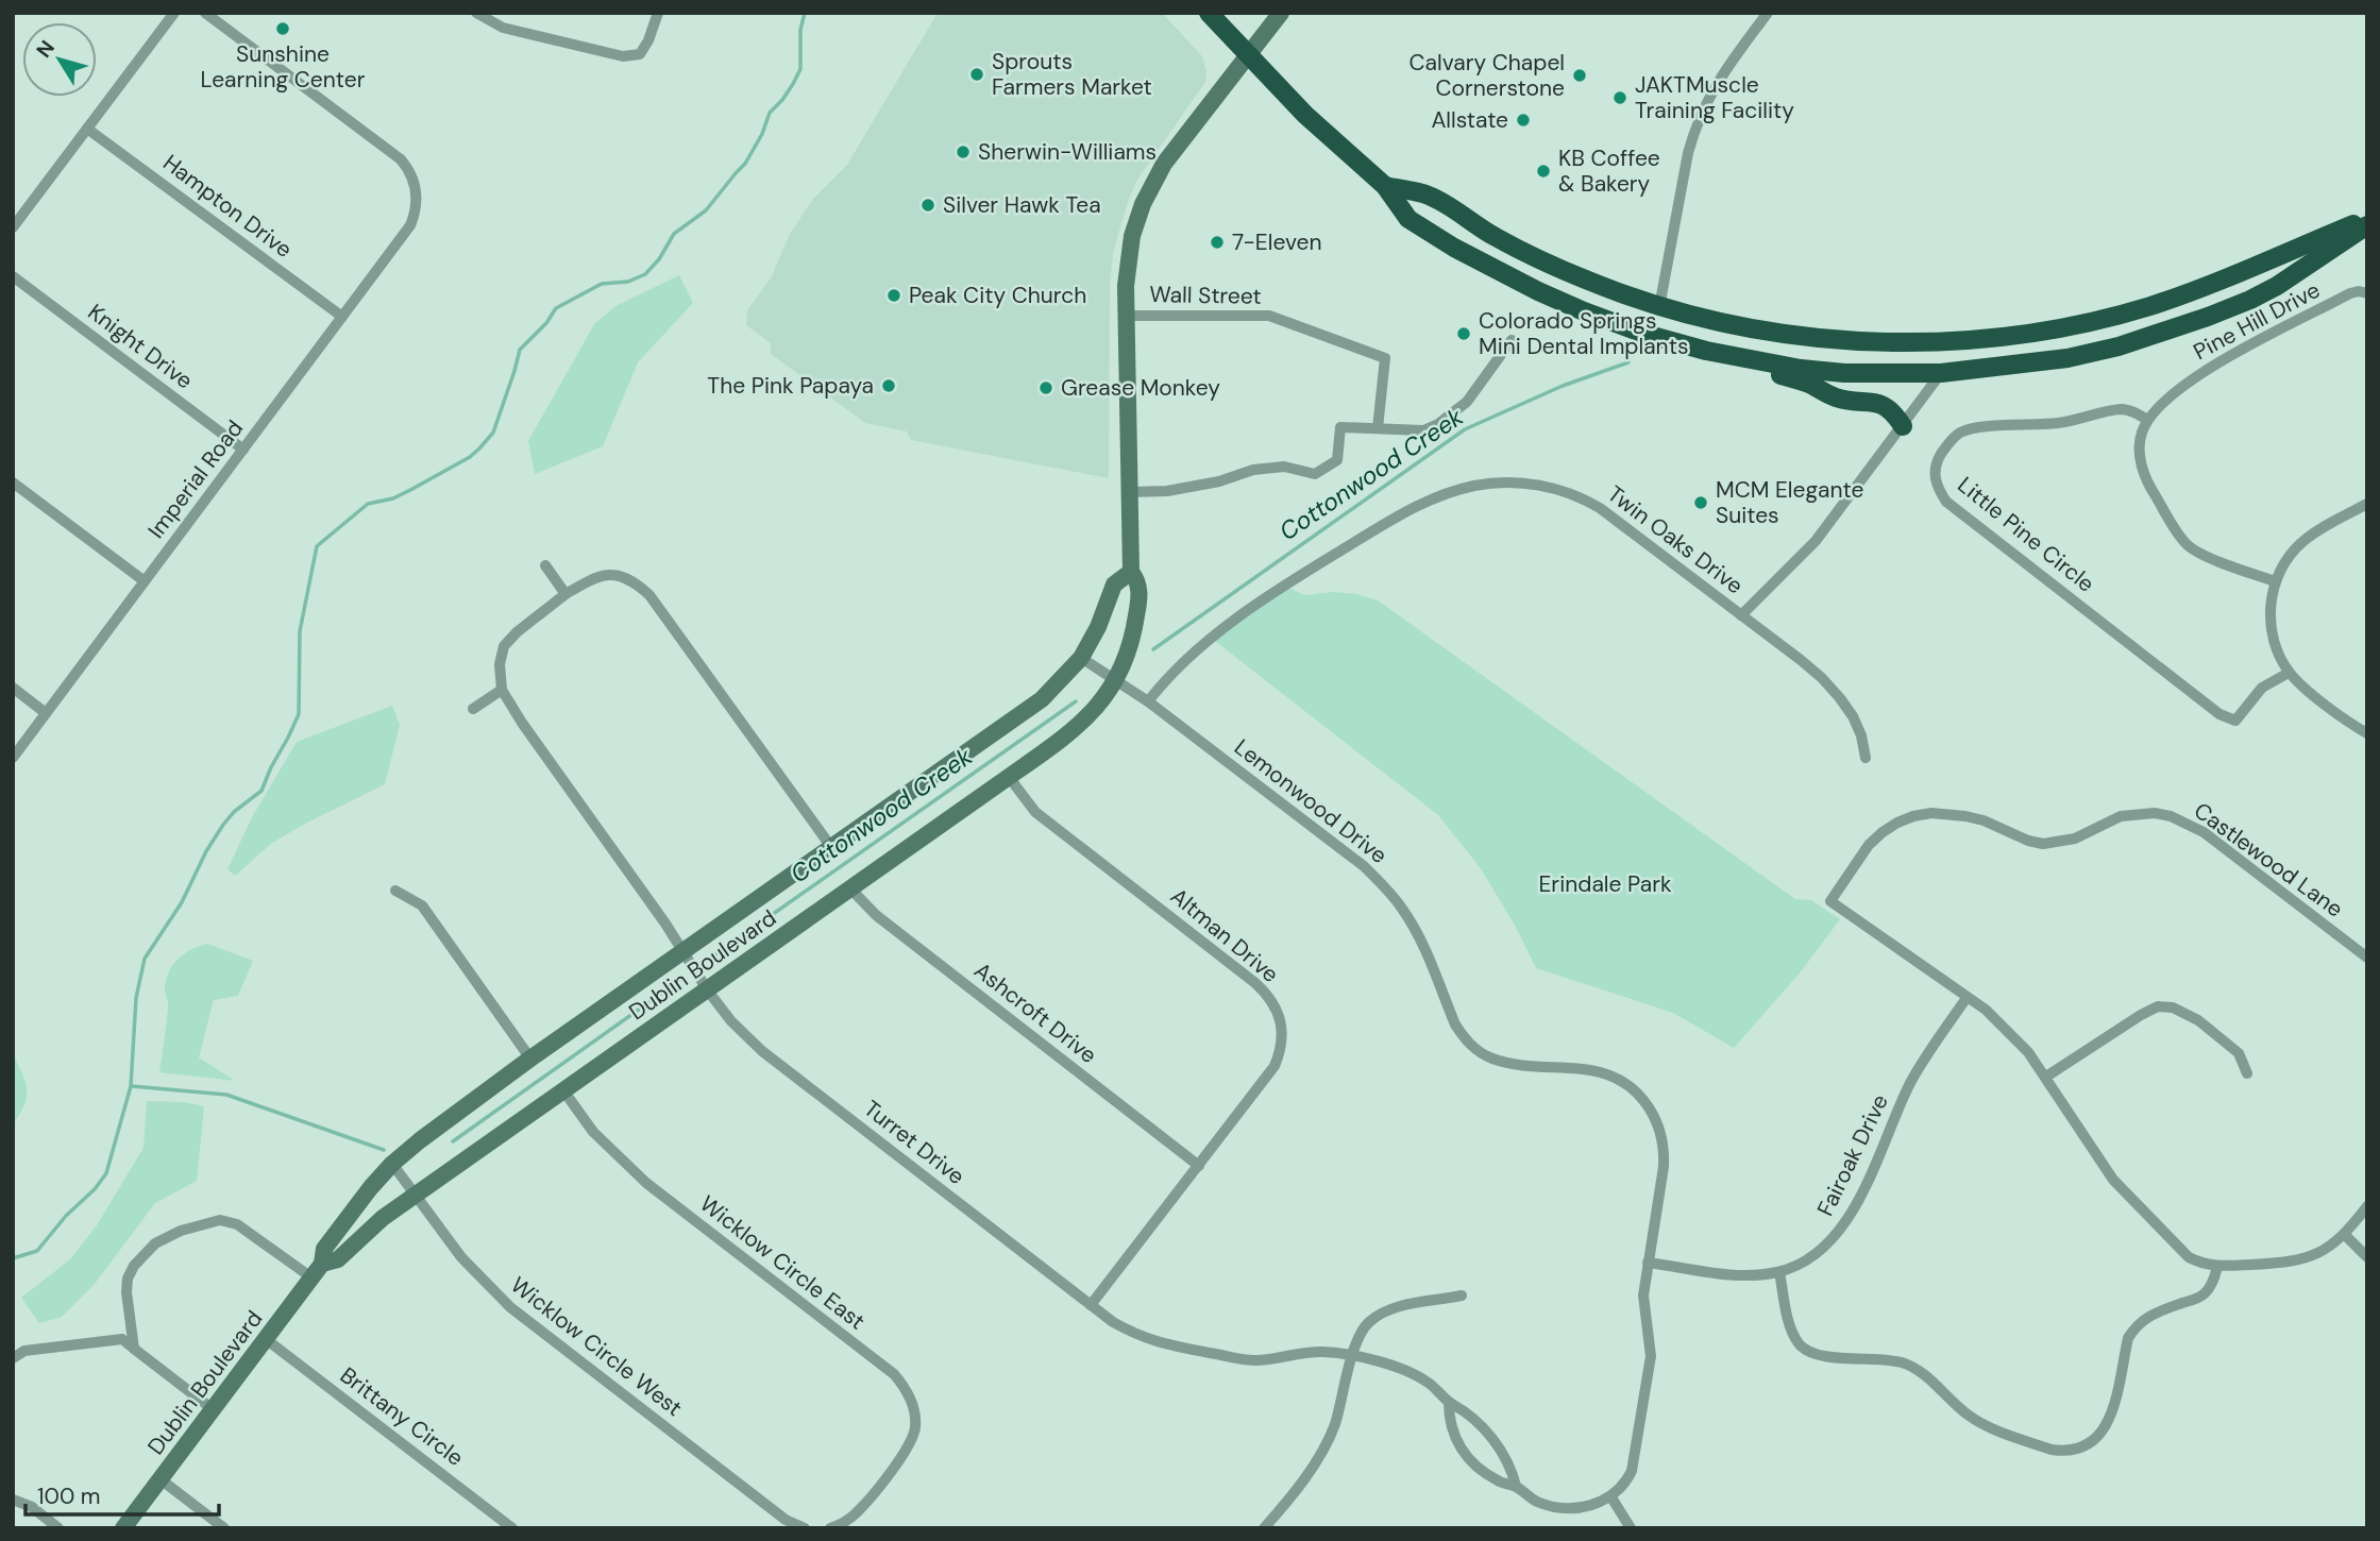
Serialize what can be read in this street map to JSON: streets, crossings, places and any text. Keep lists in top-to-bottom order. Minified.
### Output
{"streets":{"main road":["Dublin Boulevard"],"street":["Hampton Drive","Wall Street","Pine Hill Drive","Knight Drive","Imperial Road","Little Pine Circle","Twin Oaks Drive","Lemonwood Drive","Castlewood Lane","Altman Drive","Ashcroft Drive","Turret Drive","Fairoak Drive","Wicklow Circle East","Wicklow Circle West","Brittany Circle"]},"crossings":[["Hampton Drive","Imperial Road"],["Wall Street","Dublin Boulevard"],["Pine Hill Drive","Little Pine Circle"],["Knight Drive","Imperial Road"],["Twin Oaks Drive","Lemonwood Drive"],["Lemonwood Drive","Dublin Boulevard"],["Lemonwood Drive","Fairoak Drive"],["Castlewood Lane","Fairoak Drive"],["Altman Drive","Dublin Boulevard"],["Altman Drive","Ashcroft Drive"],["Altman Drive","Turret Drive"],["Dublin Boulevard","Ashcroft Drive"],["Dublin Boulevard","Turret Drive"],["Dublin Boulevard","Wicklow Circle East"],["Dublin Boulevard","Wicklow Circle West"],["Dublin Boulevard","Brittany Circle"]],"water":["Cottonwood Creek"],"parks":["Erindale Park"],"places":["Sunshine Learning Center","Sprouts Farmers Market","Calvary Chapel Cornerstone","JAKTMuscle Training Facility","Allstate","Sherwin-Williams","KB Coffee & Bakery","Silver Hawk Tea","7-Eleven","Peak City Church","Colorado Springs Mini Dental Implants","The Pink Papaya","Grease Monkey","MCM Elegante Suites"],"scale_bar":"100 m","north":"top left"}
